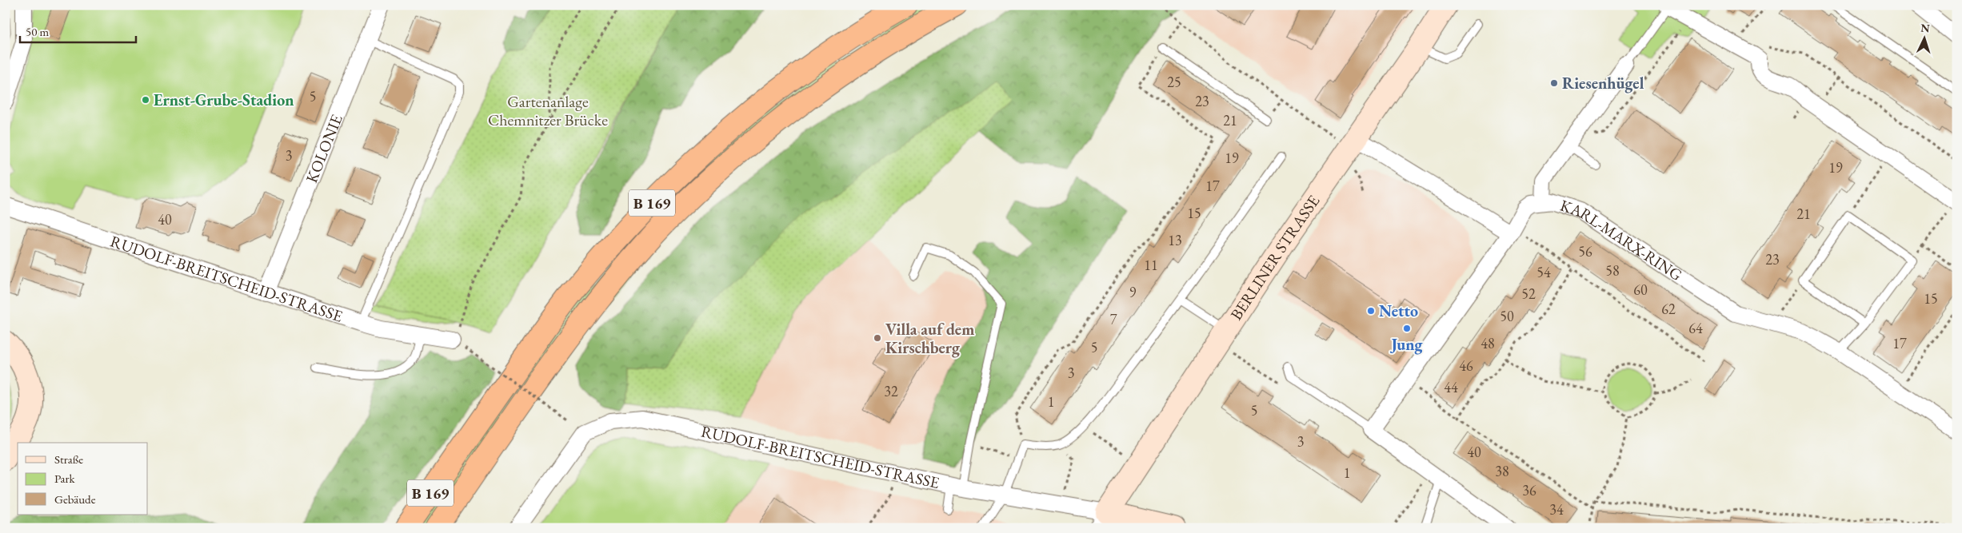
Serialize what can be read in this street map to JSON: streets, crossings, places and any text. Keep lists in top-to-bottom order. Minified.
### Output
{"streets":{"highway":["B 169"],"main road":["BERLINER STRASSE","RUDOLF-BREITSCHEID-STRASSE"],"street":["KOLONIE","KARL-MARX-RING"]},"crossings":[["KOLONIE","RUDOLF-BREITSCHEID-STRASSE"],["BERLINER STRASSE","RUDOLF-BREITSCHEID-STRASSE"]],"parks":["Gartenanlage Chemnitzer Brücke"],"places":["Riesenhügel","Ernst-Grube-Stadion","Netto","Jung","Villa auf dem Kirschberg"],"house_numbers":["25","5","23","21","3","19","19","17","15","21","40","13","56","23","11","58","54","60","9","52","15","62","50","7","64","48","17","5","46","3","44","32","1","5","3","40","38","1","36","34"],"legend":["Straße","Park","Gebäude"],"scale_bar":"50 m","north":"top"}
